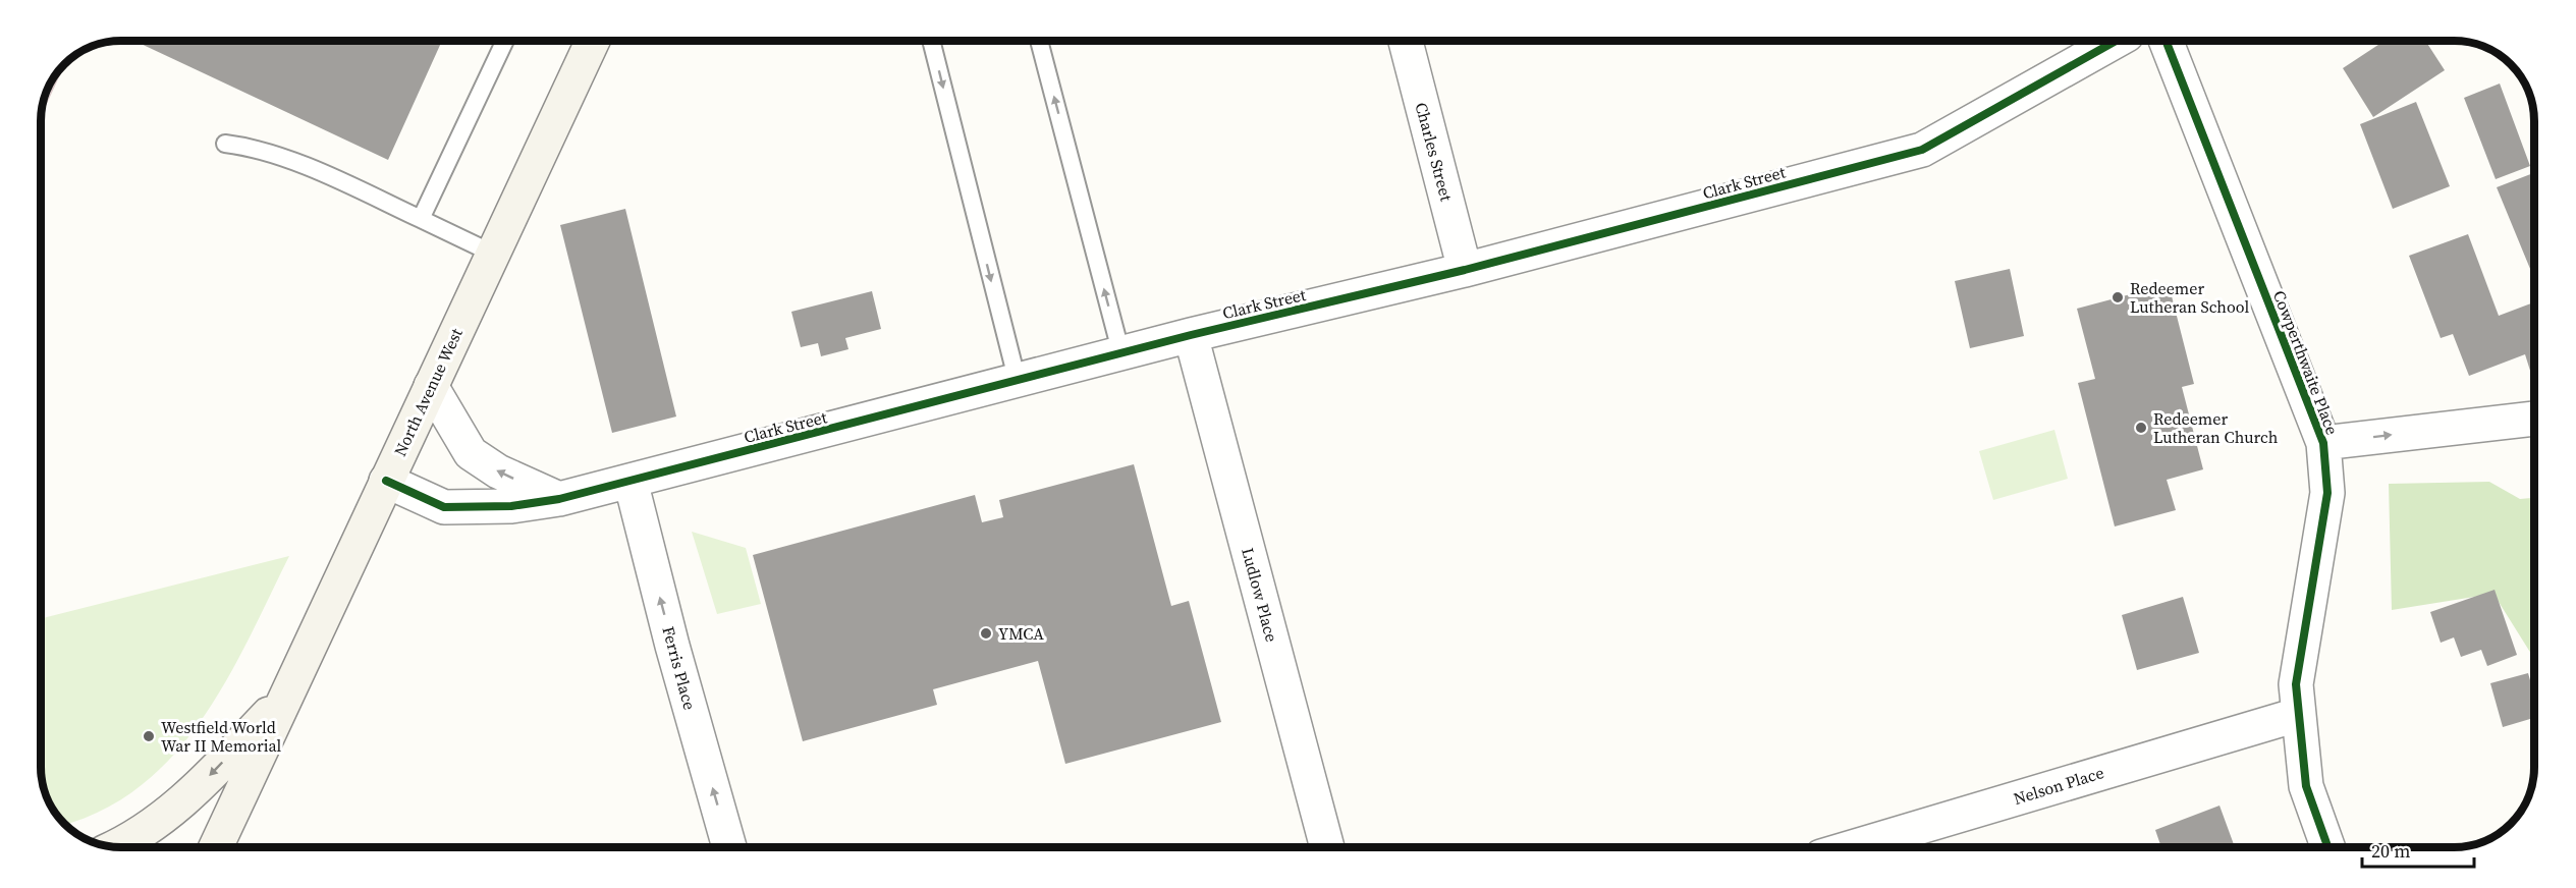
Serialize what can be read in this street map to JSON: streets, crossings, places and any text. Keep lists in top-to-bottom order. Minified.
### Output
{"streets":{"main road":["North Avenue West"],"street":["Charles Street","Clark Street","Cowperthwaite Place","Ludlow Place","Ferris Place","Nelson Place"]},"crossings":[["Charles Street","Clark Street"],["Clark Street","North Avenue West"],["Clark Street","Ludlow Place"],["Clark Street","Ferris Place"],["Cowperthwaite Place","Nelson Place"]],"one_way":["Ferris Place"],"places":["Redeemer Lutheran School","Redeemer Lutheran Church","YMCA","Westfield World War II Memorial"],"scale_bar":"20 m"}
